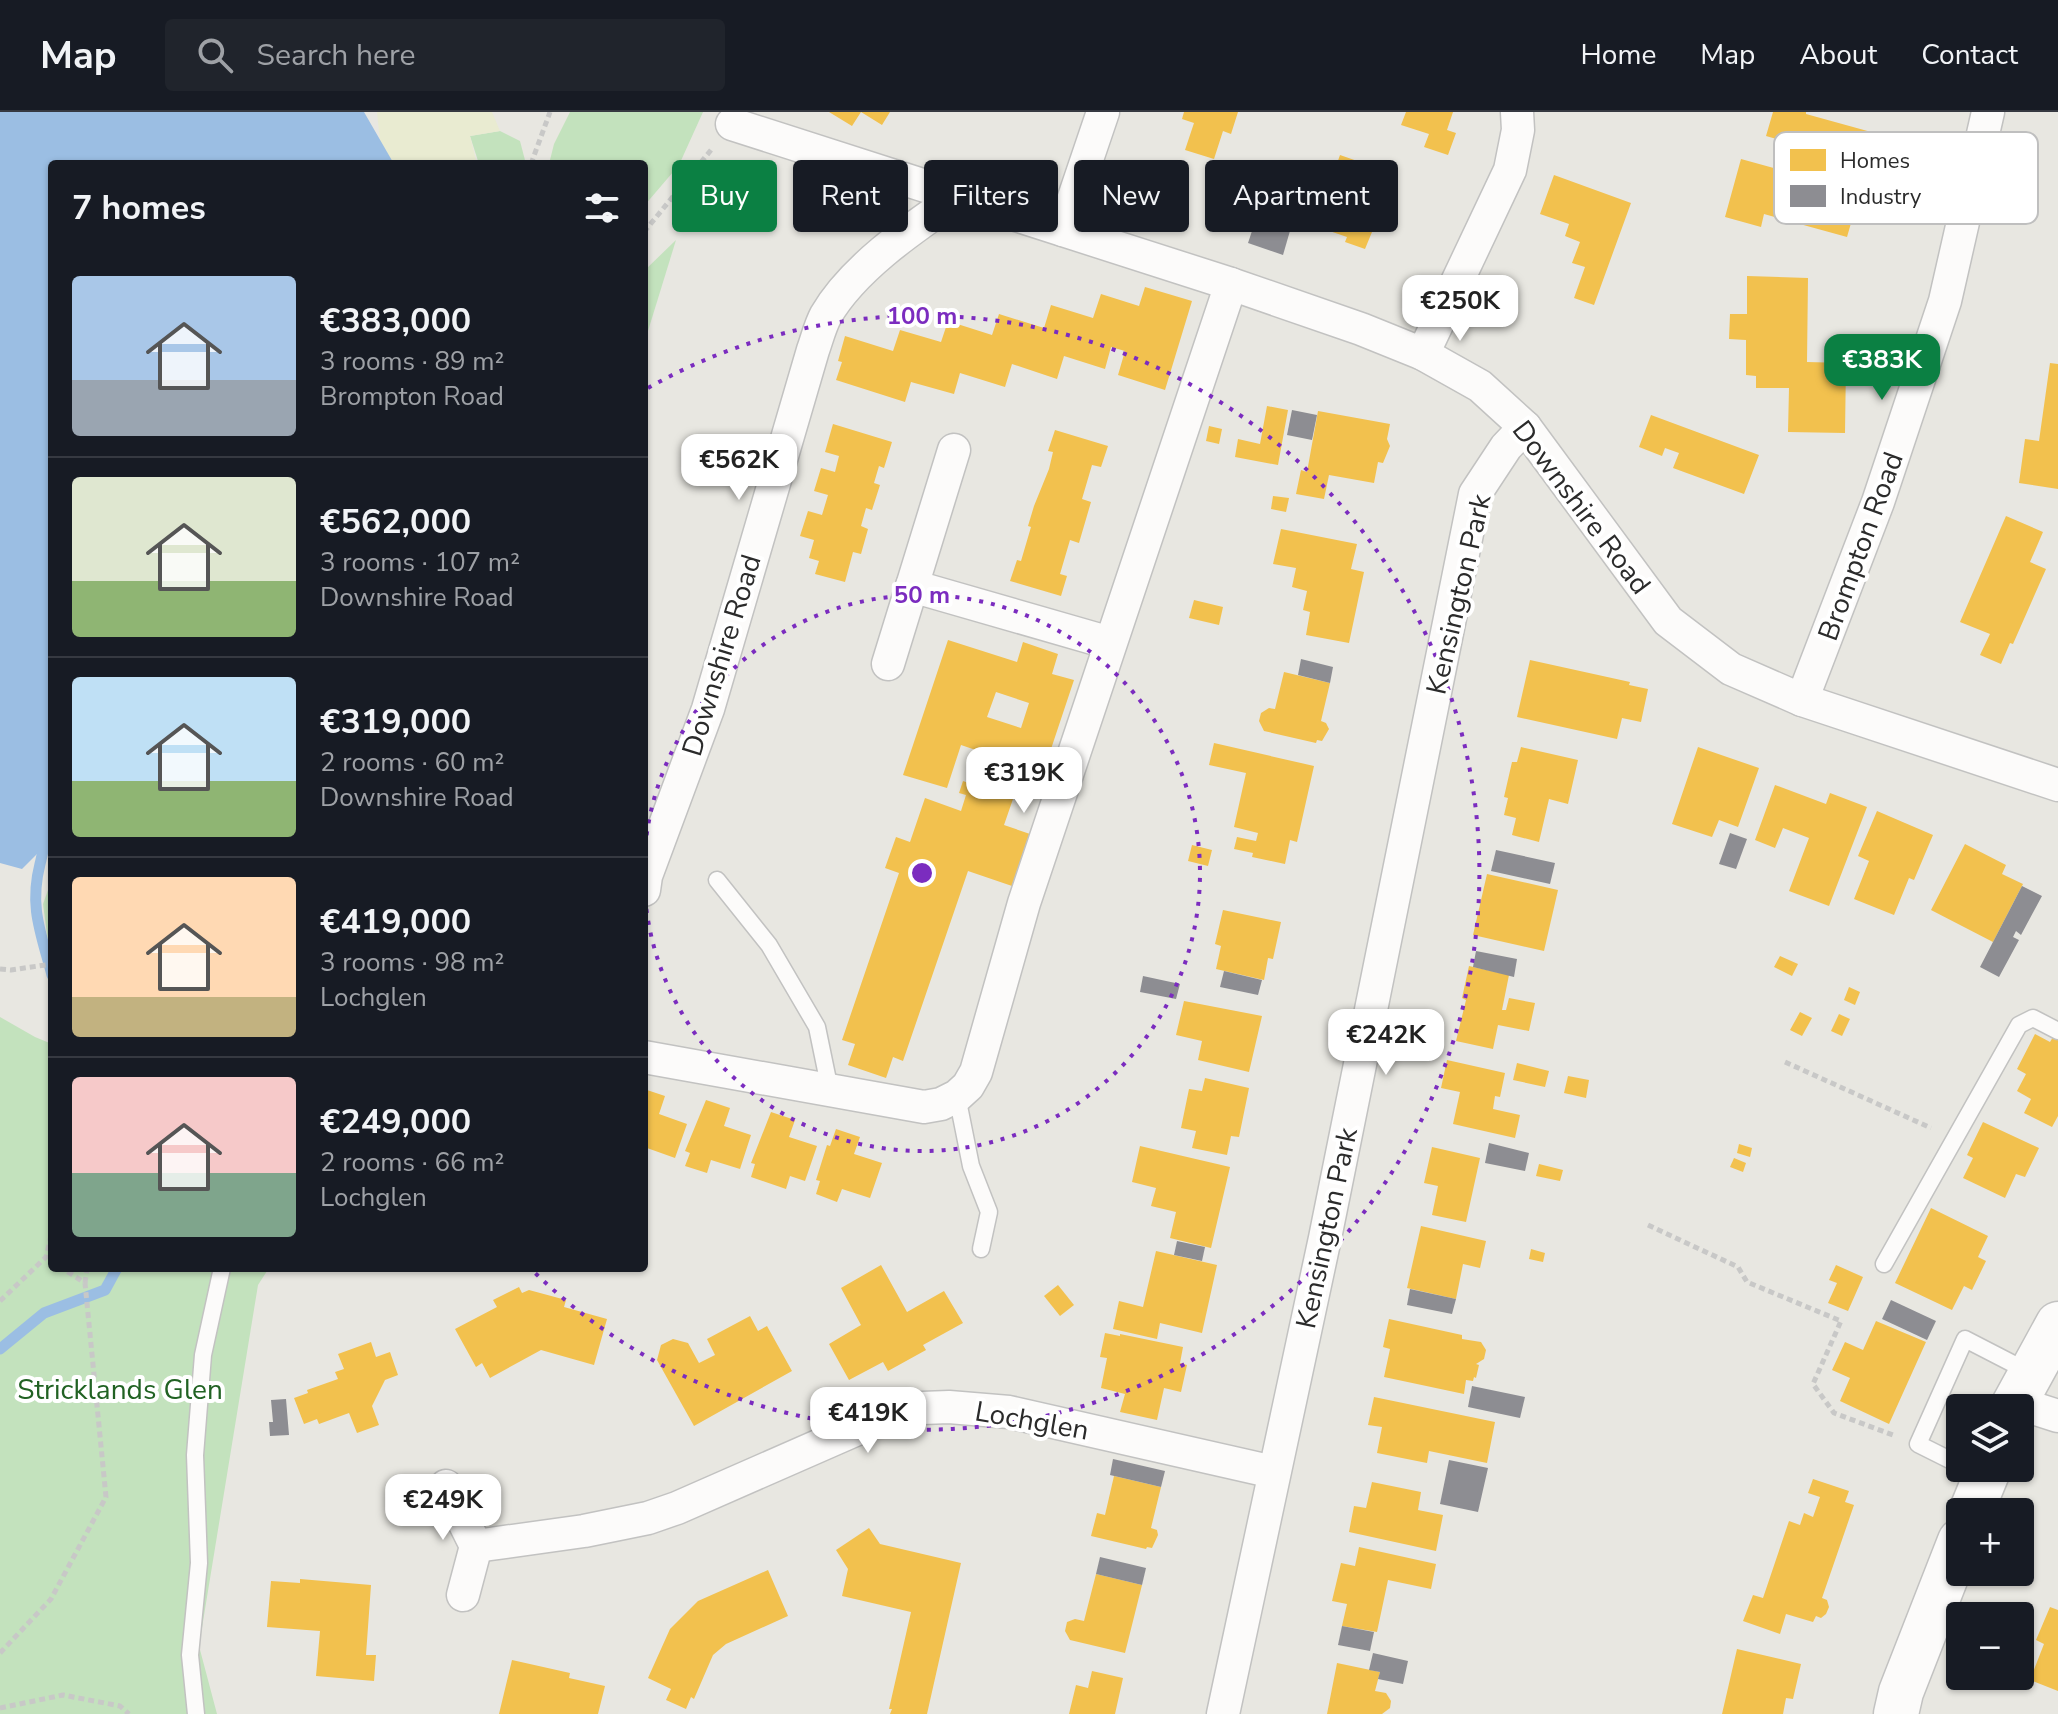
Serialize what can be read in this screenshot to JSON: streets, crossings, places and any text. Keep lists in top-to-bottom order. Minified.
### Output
{"streets":{"street":["Downshire Road","Brompton Road","Kensington Park","Lochglen"]},"crossings":[["Downshire Road","Brompton Road"],["Downshire Road","Kensington Park"],["Kensington Park","Lochglen"]],"parks":["Stricklands Glen"],"legend":["Homes","Industry"],"page":{"header":"Map","search":"Search here","nav":["Home","Map","About","Contact"],"chip":["Buy","Rent","Filters","New","Apartment"],"heading":"7 homes","list":[{"name":"€383,000","note":"3 rooms · 89 m² · Brompton Road"},{"name":"€562,000","note":"3 rooms · 107 m² · Downshire Road"},{"name":"€319,000","note":"2 rooms · 60 m² · Downshire Road"},{"name":"€419,000","note":"3 rooms · 98 m² · Lochglen"},{"name":"€249,000","note":"2 rooms · 66 m² · Lochglen"}],"price":["€250K","€383K","€562K","€319K","€242K","€419K","€249K"],"map_buttons":["+","−"]},"rings":["100 m","50 m"]}
